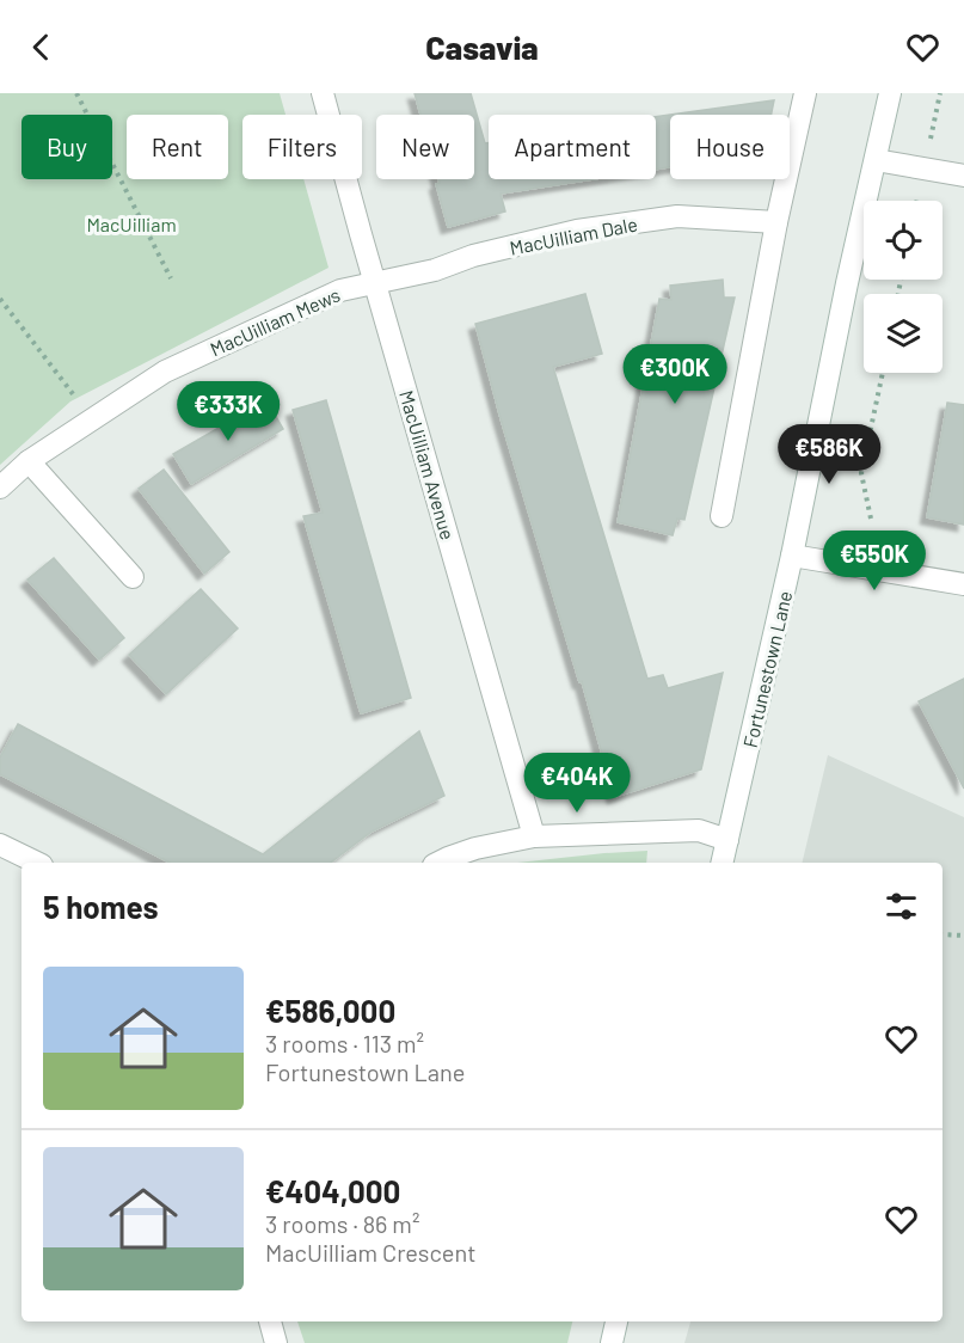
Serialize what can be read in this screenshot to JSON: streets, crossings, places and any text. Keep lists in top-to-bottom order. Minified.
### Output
{"streets":{"street":["MacUilliam Dale","MacUilliam Mews","MacUilliam Avenue","Fortunestown Lane"]},"crossings":[["MacUilliam Dale","MacUilliam Mews"],["MacUilliam Dale","MacUilliam Avenue"],["MacUilliam Mews","MacUilliam Avenue"]],"parks":["MacUilliam"],"page":{"header":"Casavia","chip":["Buy","Rent","Filters","New","Apartment","House"],"price":["€300K","€333K","€586K","€550K","€404K"],"heading":"5 homes","list":[{"name":"€586,000","note":"3 rooms · 113 m² · Fortunestown Lane"},{"name":"€404,000","note":"3 rooms · 86 m² · MacUilliam Crescent"}]}}
